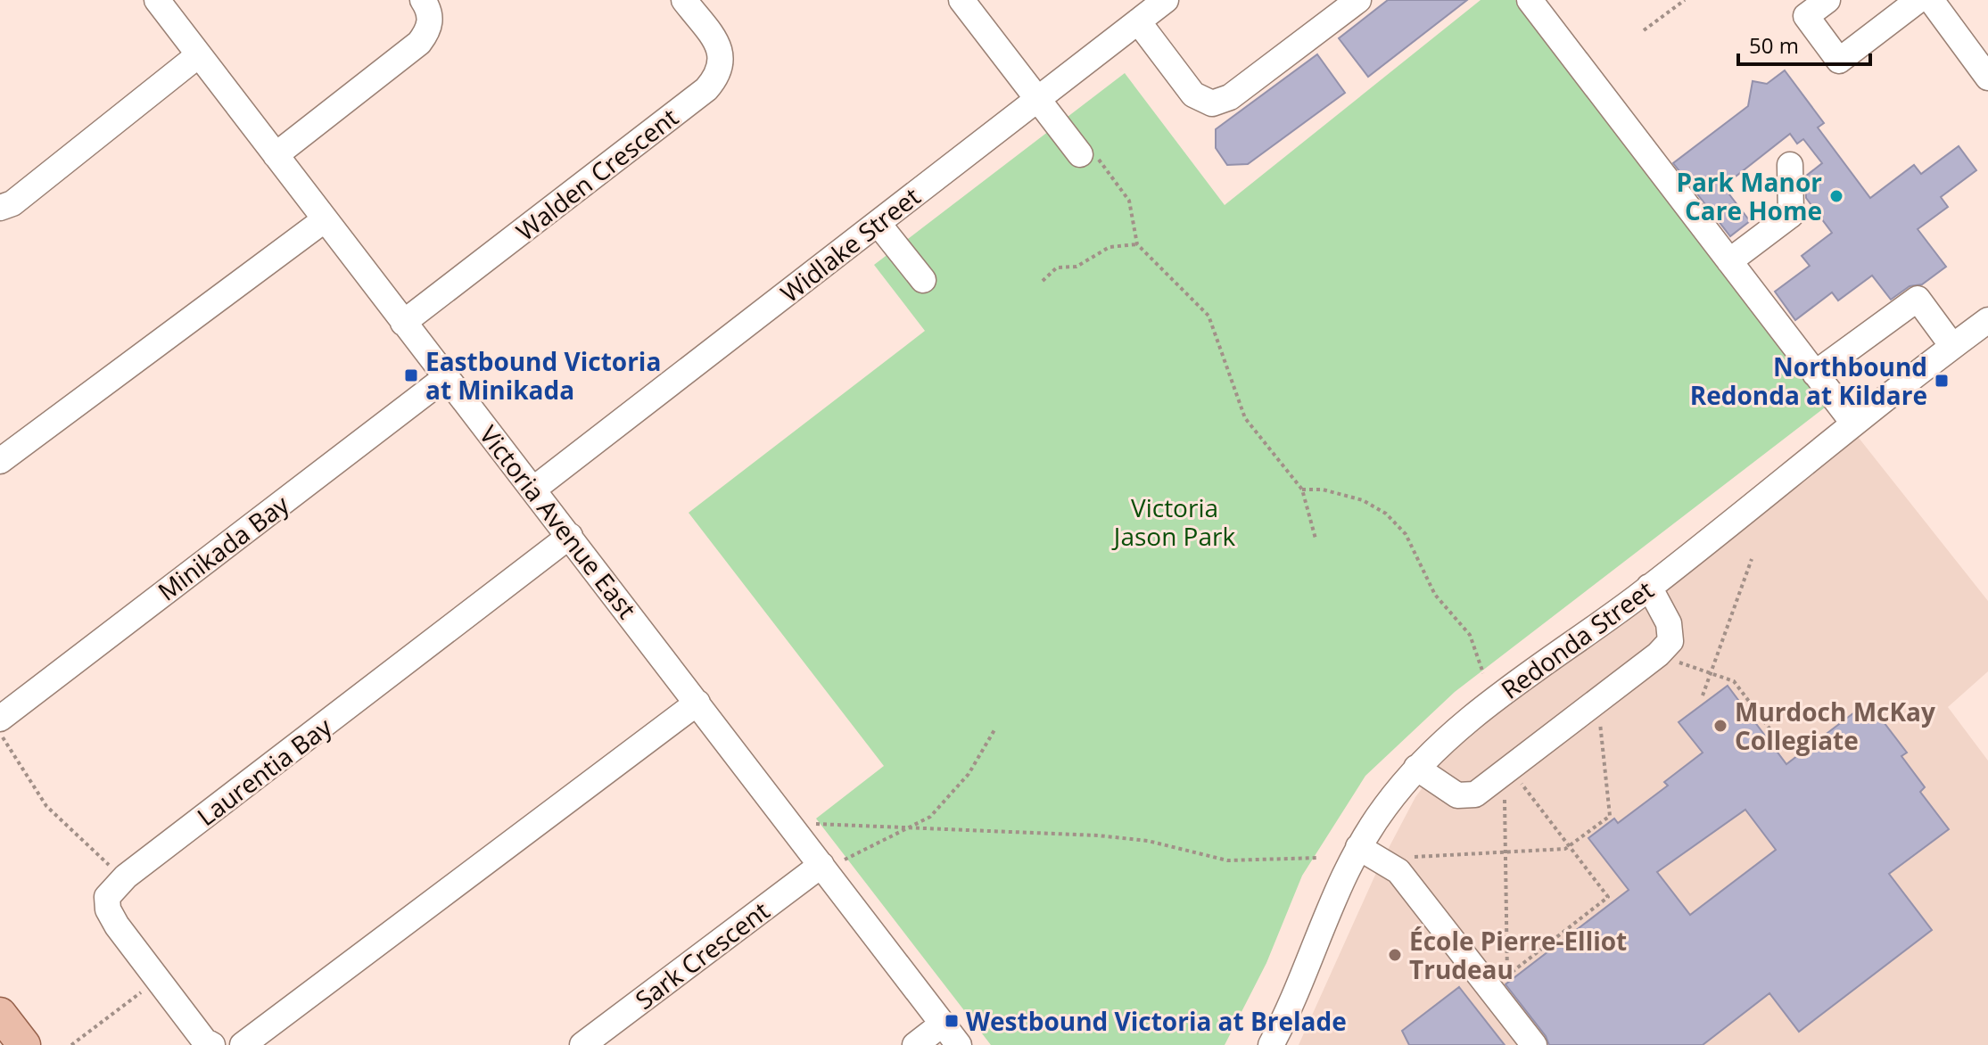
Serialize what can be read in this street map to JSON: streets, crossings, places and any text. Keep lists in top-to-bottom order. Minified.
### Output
{"streets":{"street":["Walden Crescent","Widlake Street","Victoria Avenue East","Minikada Bay","Redonda Street","Laurentia Bay","Sark Crescent"]},"crossings":[["Walden Crescent","Victoria Avenue East"],["Widlake Street","Victoria Avenue East"],["Victoria Avenue East","Minikada Bay"],["Victoria Avenue East","Laurentia Bay"],["Victoria Avenue East","Sark Crescent"]],"parks":["Victoria Jason Park"],"places":{"other":["Park Manor Care Home","Murdoch McKay Collegiate","École Pierre-Elliot Trudeau"],"transit":["Eastbound Victoria at Minikada","Northbound Redonda at Kildare","Westbound Victoria at Brelade"]},"scale_bar":"50 m"}
